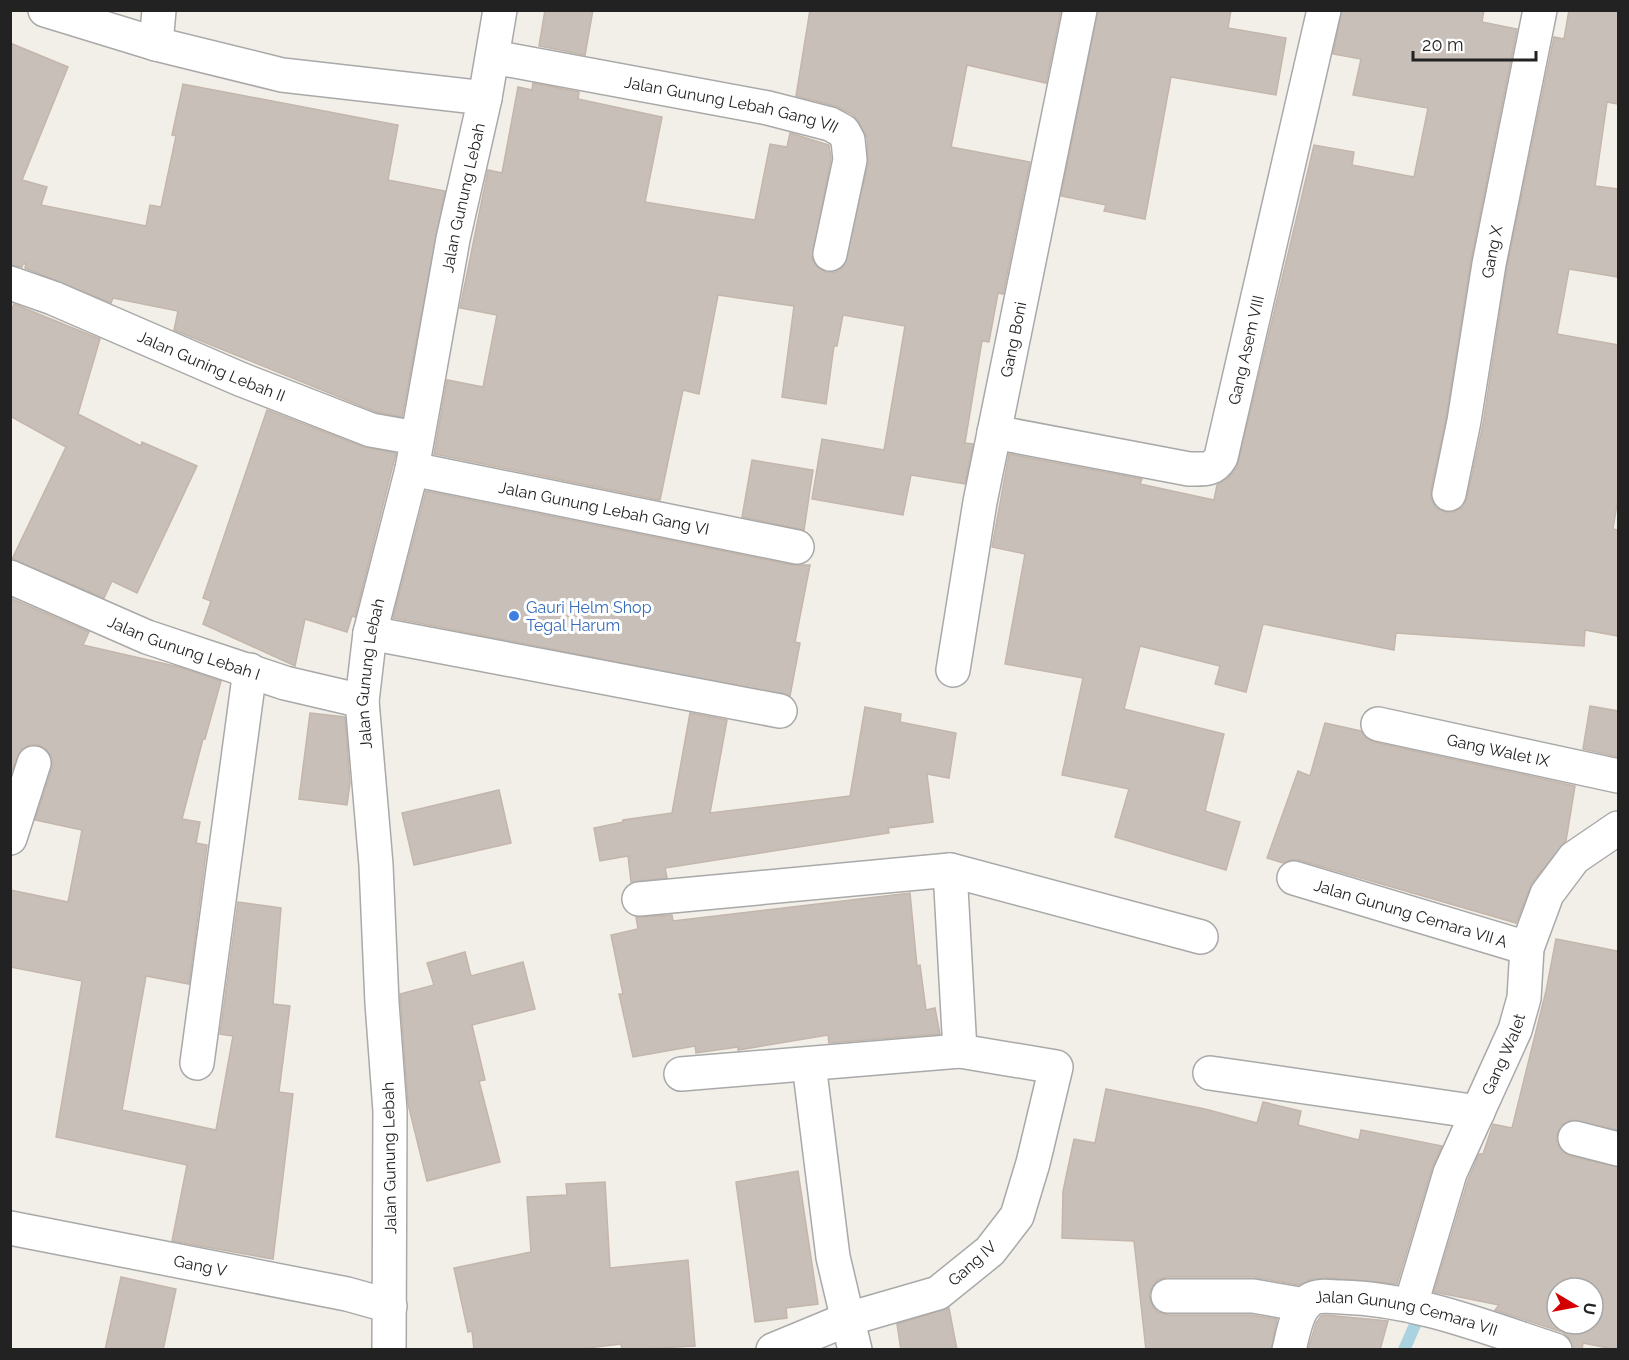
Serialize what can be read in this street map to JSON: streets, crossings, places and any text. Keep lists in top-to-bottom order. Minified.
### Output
{"streets":{"street":["Jalan Gunung Lebah Gang VII","Jalan Gunung Lebah","Gang X","Gang Boni","Gang Asem VIII","Jalan Guning Lebah II","Jalan Gunung Lebah Gang VI","Jalan Gunung Lebah I","Gang Walet IX","Jalan Gunung Cemara VII A","Gang Walet","Gang IV","Gang V","Jalan Gunung Cemara VII"]},"crossings":[["Jalan Gunung Lebah Gang VII","Jalan Gunung Lebah"],["Jalan Gunung Lebah","Jalan Guning Lebah II"],["Jalan Gunung Lebah","Jalan Gunung Lebah Gang VI"],["Jalan Gunung Lebah","Jalan Gunung Lebah I"],["Jalan Gunung Lebah","Gang V"],["Gang Boni","Gang Asem VIII"],["Jalan Guning Lebah II","Jalan Gunung Lebah Gang VI"],["Jalan Gunung Cemara VII A","Gang Walet"],["Gang Walet","Jalan Gunung Cemara VII"]],"places":["Gauri Helm Shop Tegal Harum"],"scale_bar":"20 m","north":"right"}
